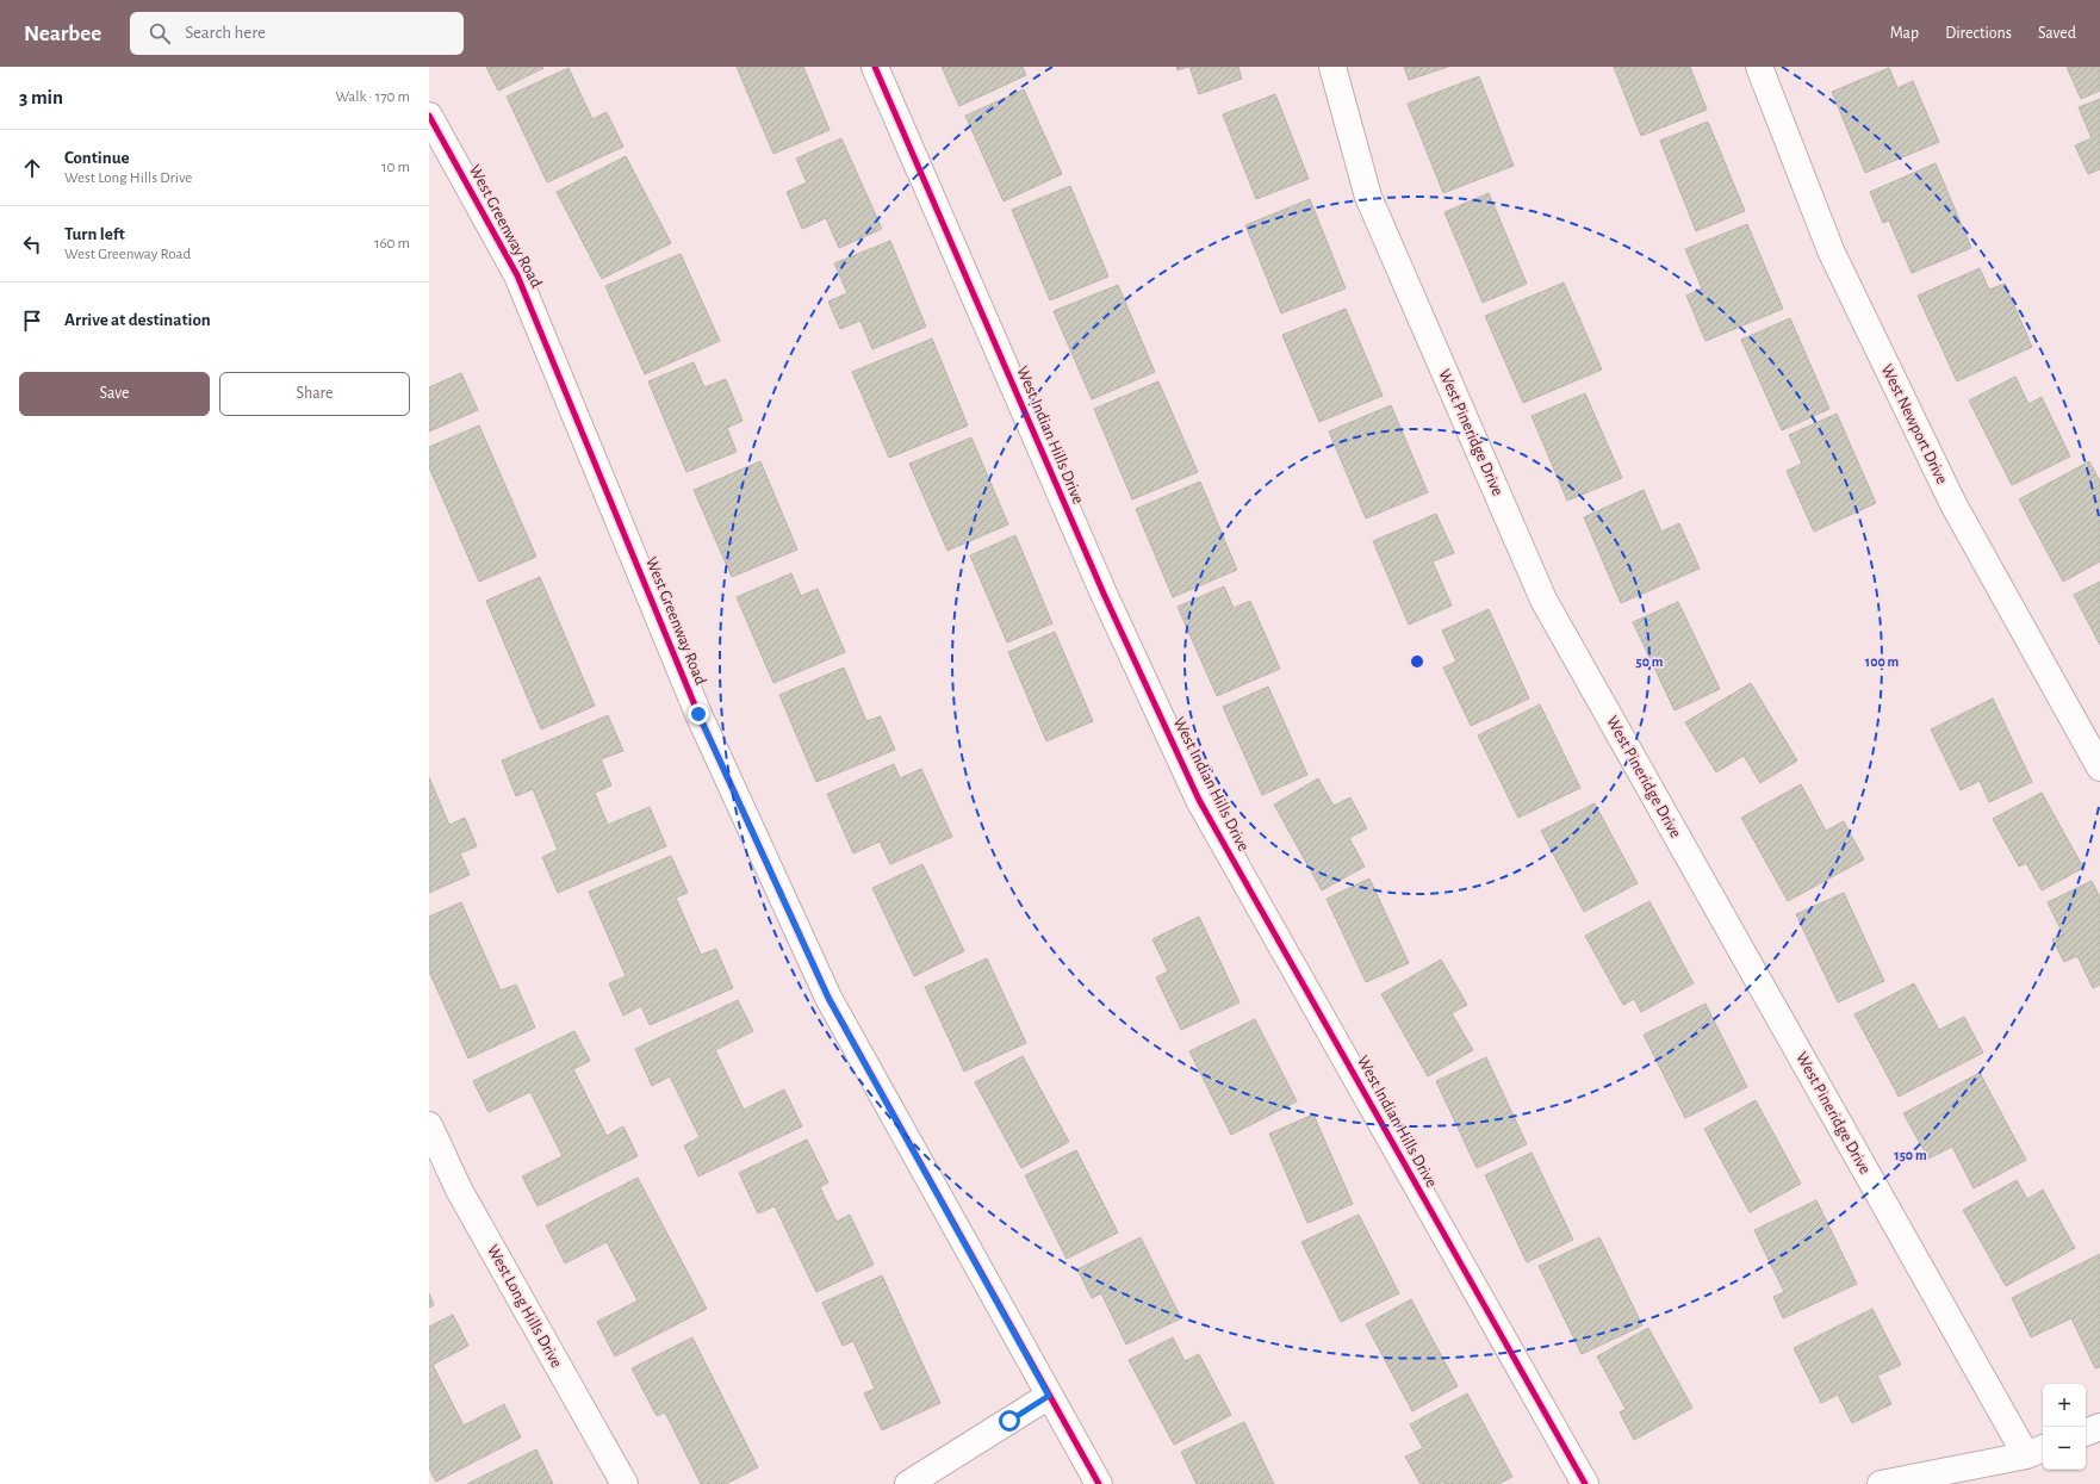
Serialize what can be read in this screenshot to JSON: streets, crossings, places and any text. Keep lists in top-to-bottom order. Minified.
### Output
{"streets":{"street":["West Greenway Road","West Newport Drive","West Pineridge Drive","West Indian Hills Drive","West Long Hills Drive"]},"page":{"header":"Nearbee","search":"Search here","nav":["Map","Directions","Saved"],"heading":["3 min","Walk · 170 m"],"list":[["Continue","West Long Hills Drive","10 m"],["Turn left","West Greenway Road","160 m"],"Arrive at destination"],"buttons":["Save","Share"],"map_buttons":["+","−"]},"rings":["50 m","100 m","150 m"]}
